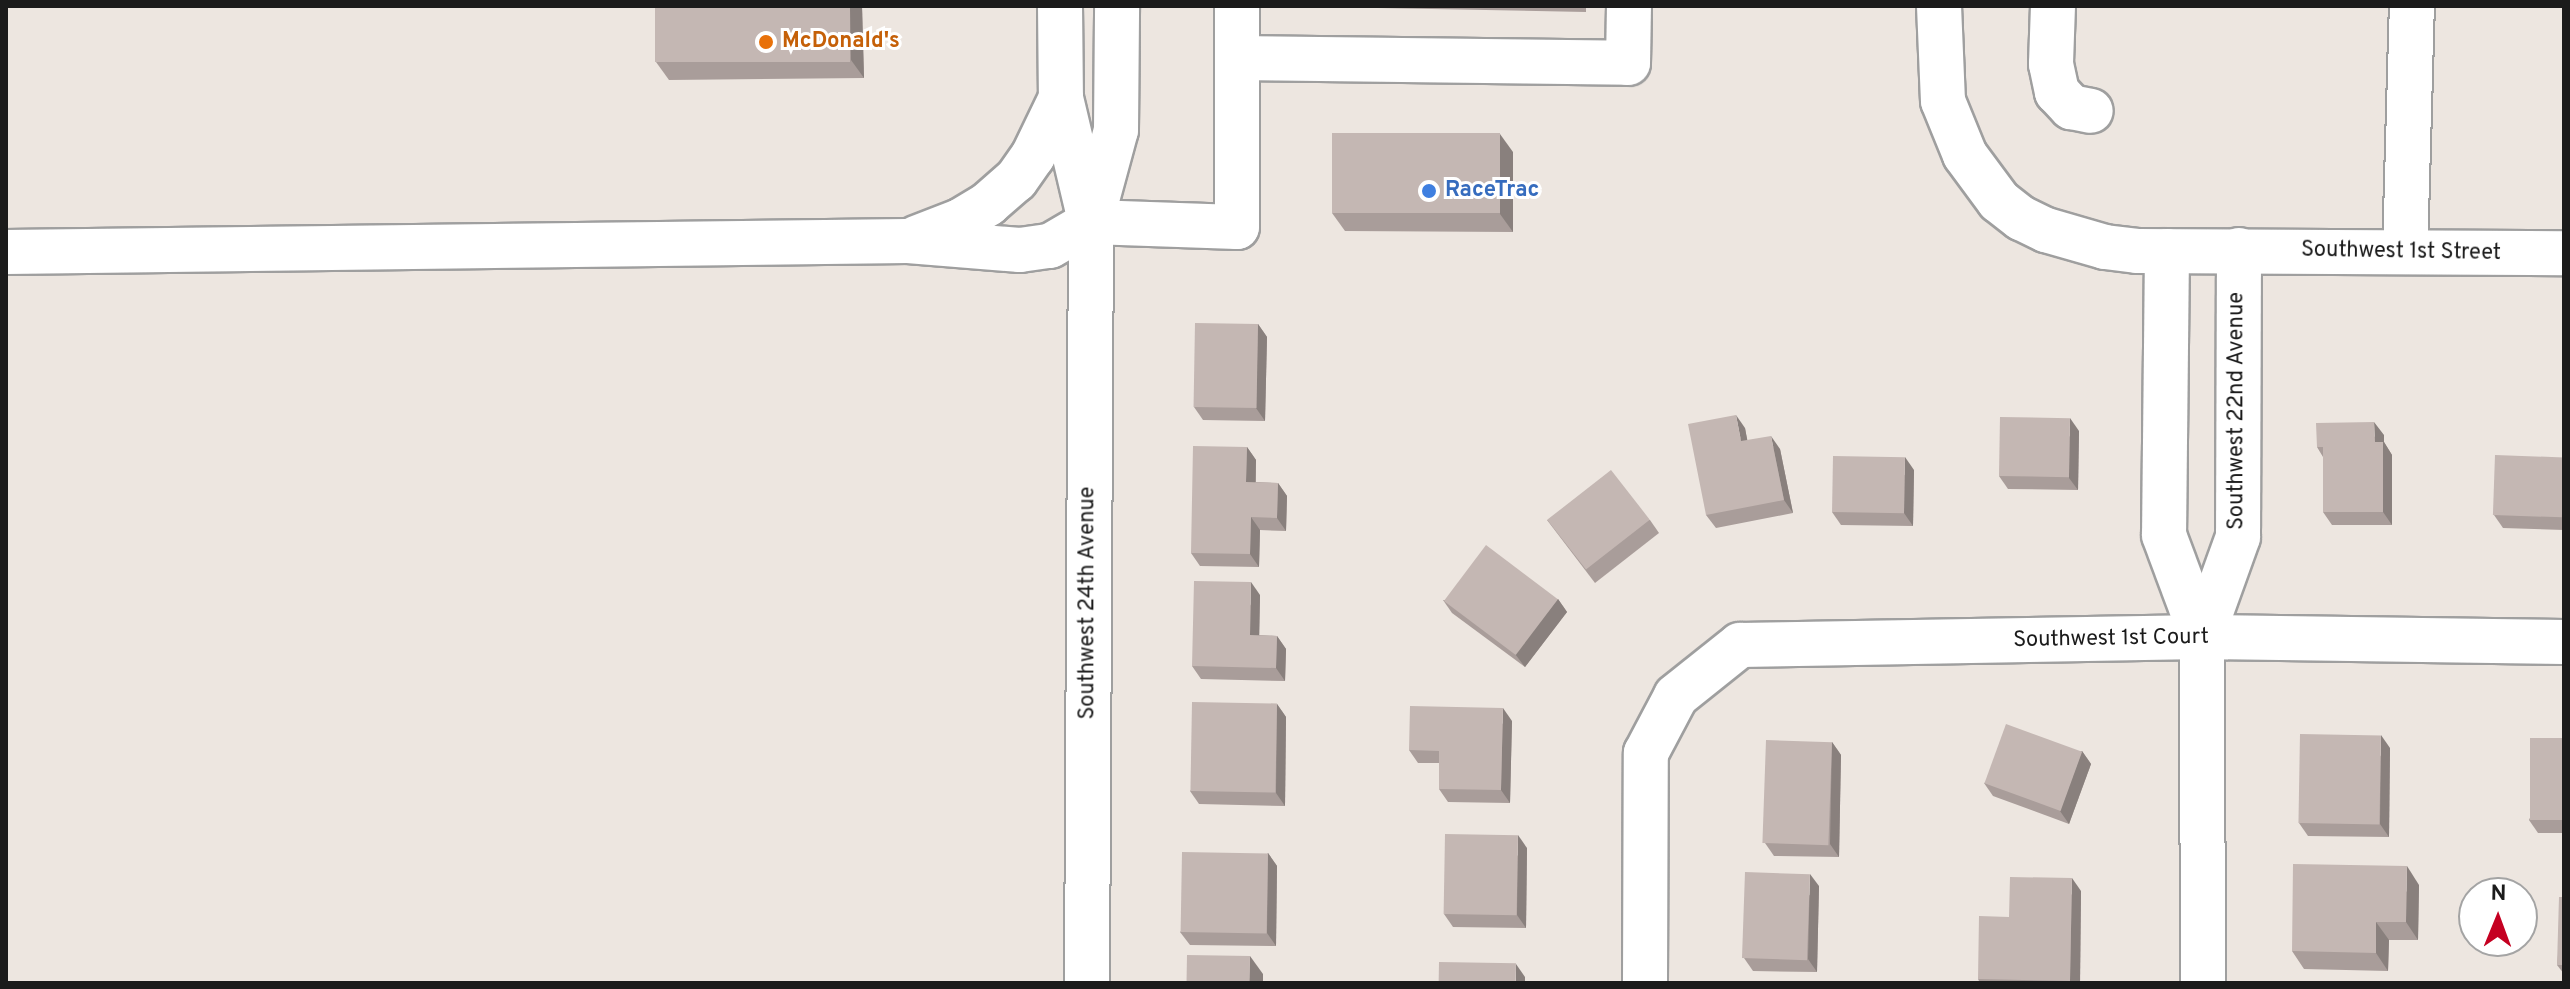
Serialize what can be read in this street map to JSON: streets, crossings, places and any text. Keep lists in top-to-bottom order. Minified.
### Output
{"streets":{"street":["Southwest 1st Street","Southwest 22nd Avenue","Southwest 24th Avenue","Southwest 1st Court"]},"crossings":[["Southwest 1st Street","Southwest 22nd Avenue"],["Southwest 22nd Avenue","Southwest 1st Court"]],"places":["McDonald's","RaceTrac"],"north":"top"}
